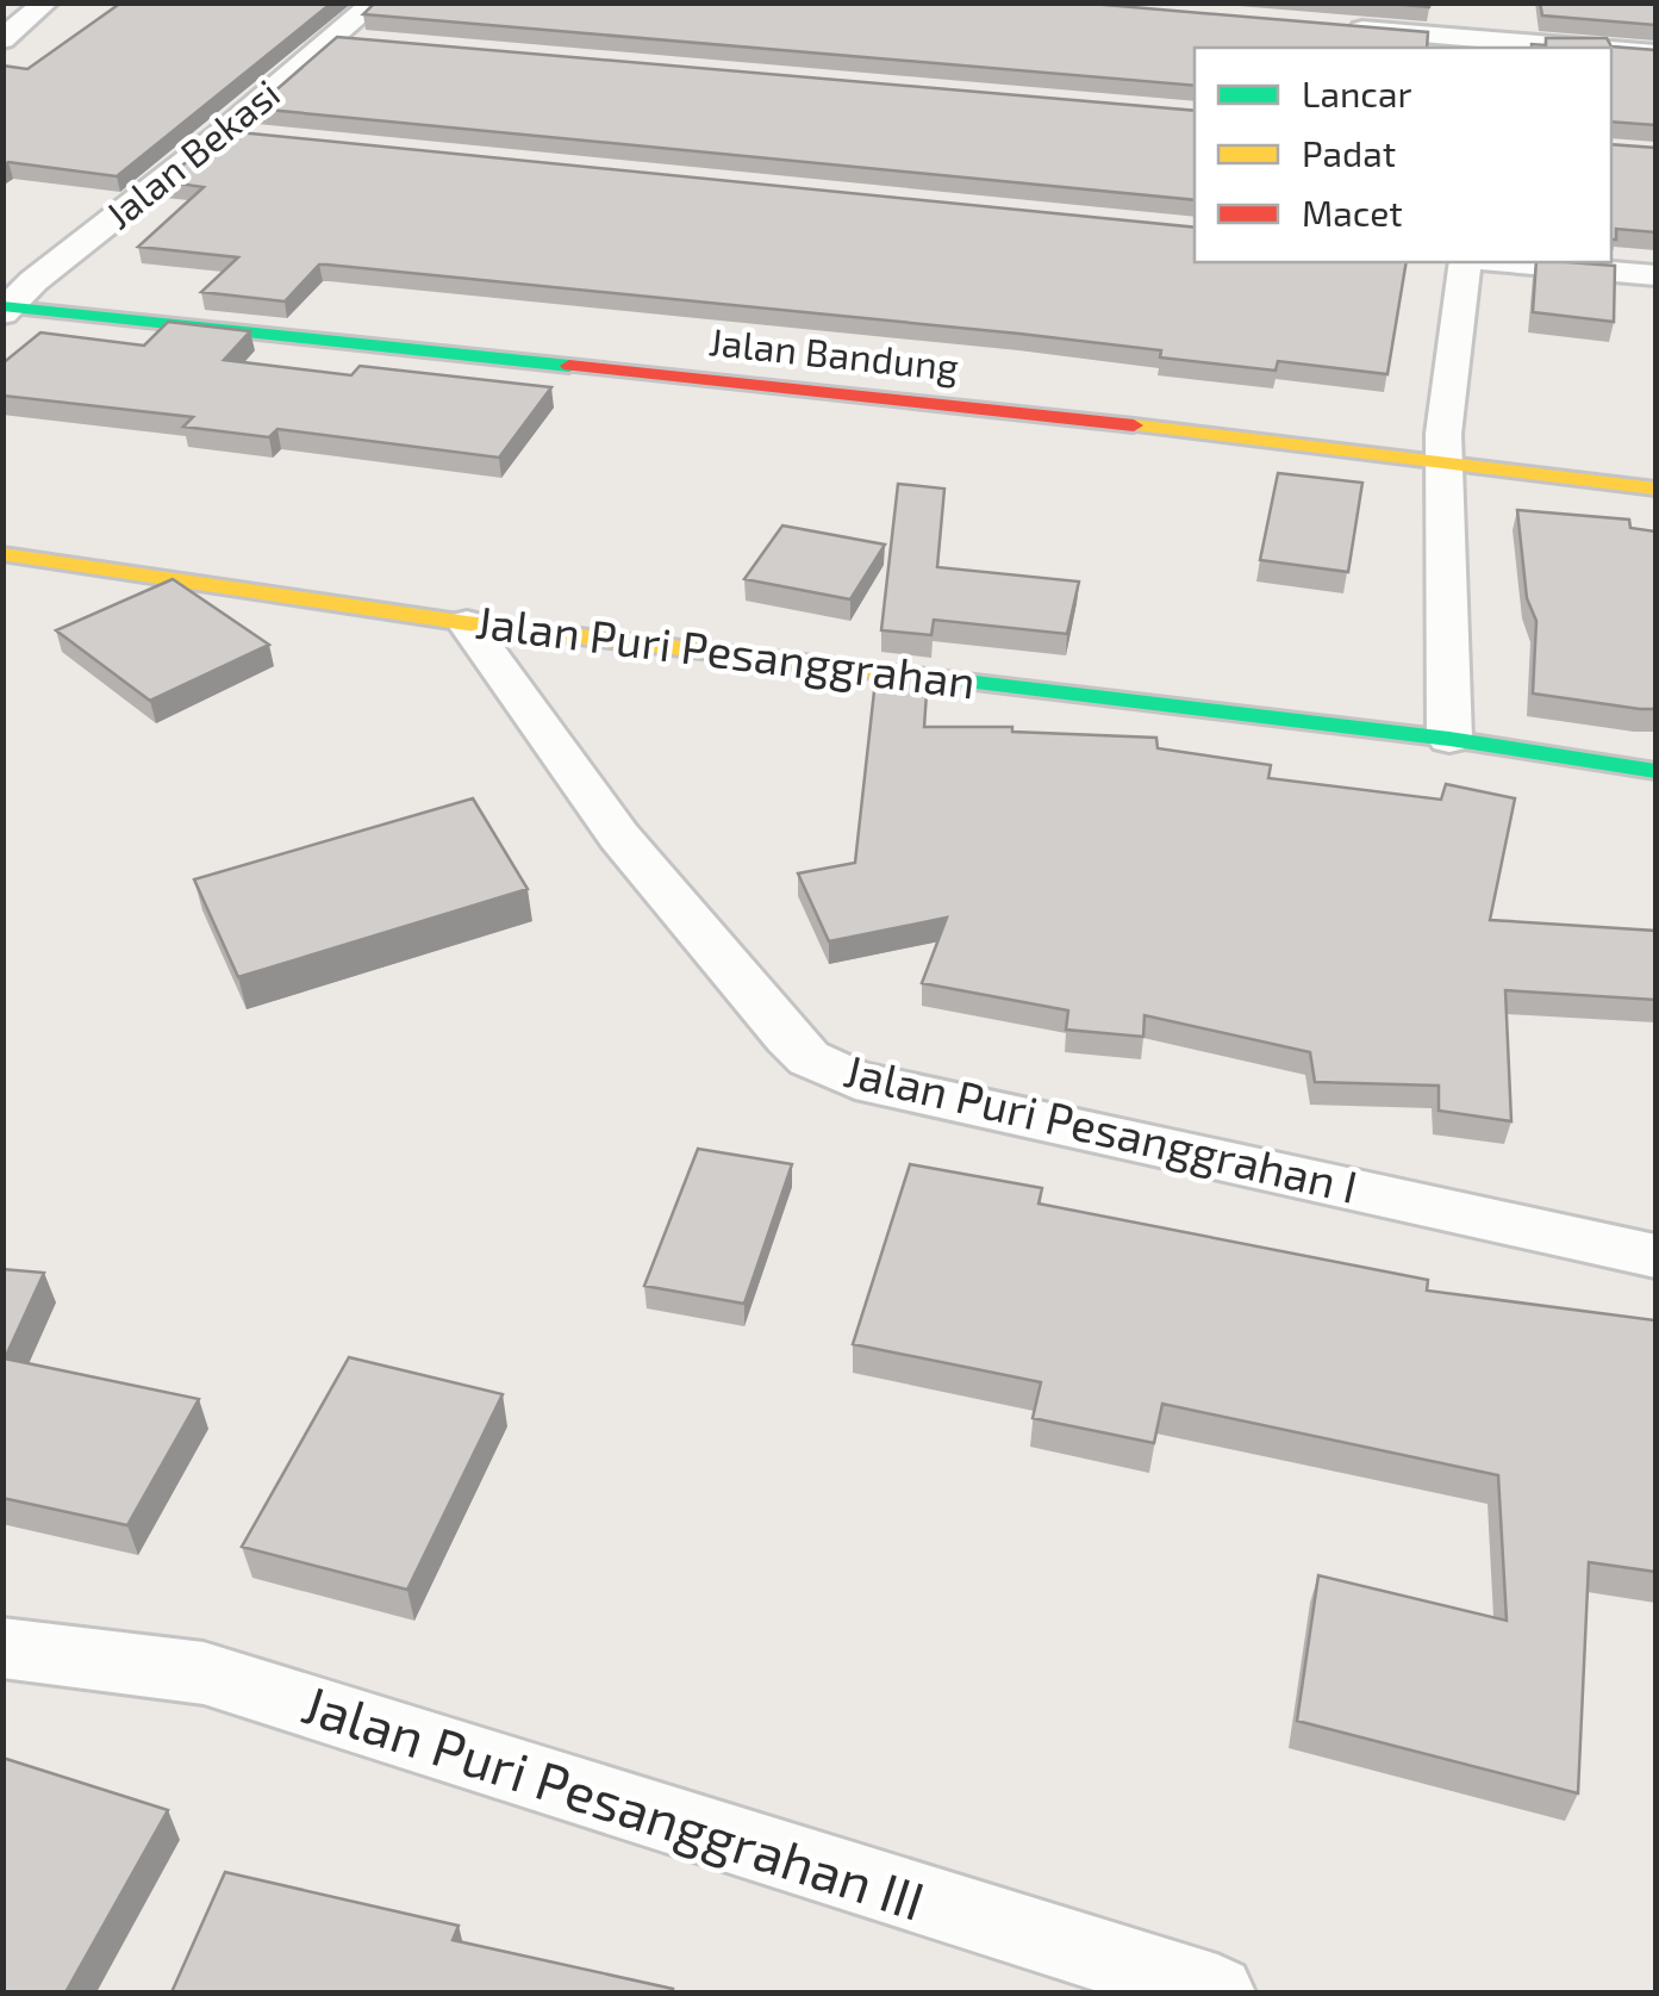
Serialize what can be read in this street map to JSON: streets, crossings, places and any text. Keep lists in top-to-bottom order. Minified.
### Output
{"streets":{"street":["Jalan Bekasi","Jalan Bandung","Jalan Puri Pesanggrahan","Jalan Puri Pesanggrahan I","Jalan Puri Pesanggrahan III"]},"crossings":[["Jalan Bekasi","Jalan Bandung"],["Jalan Puri Pesanggrahan","Jalan Puri Pesanggrahan I"]],"legend":["Lancar","Padat","Macet"]}
